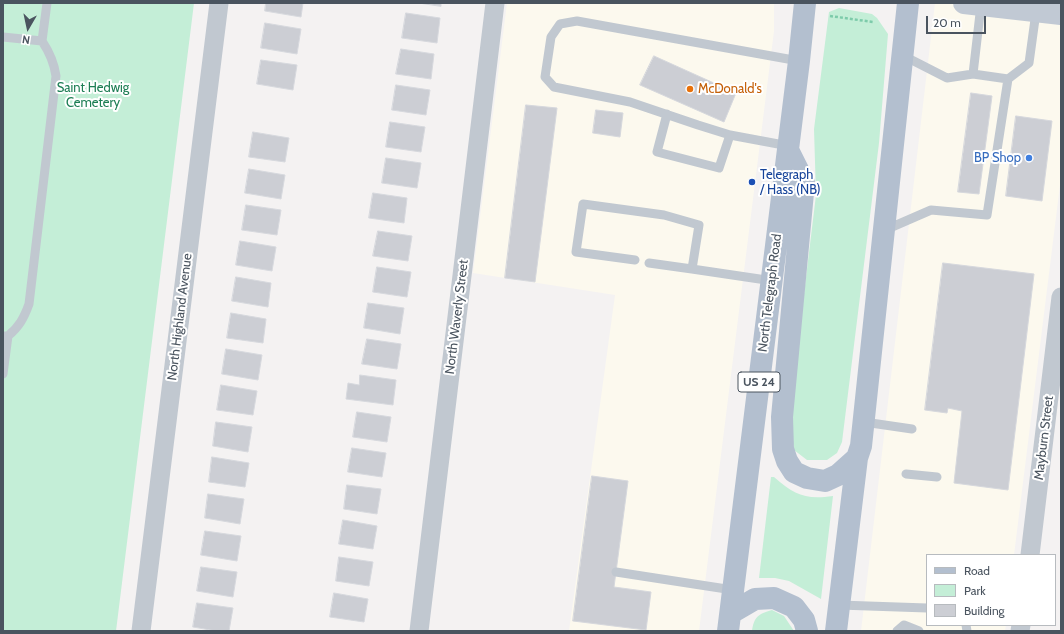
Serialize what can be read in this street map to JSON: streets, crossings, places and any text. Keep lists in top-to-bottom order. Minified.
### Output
{"streets":{"main road":["North Telegraph Road","US 24"],"street":["North Highland Avenue","North Waverly Street","Mayburn Street"]},"parks":["Saint Hedwig Cemetery"],"places":["McDonald's","BP Shop","Telegraph / Hass (NB)"],"legend":["Road","Park","Building"],"scale_bar":"20 m","north":"bottom"}
